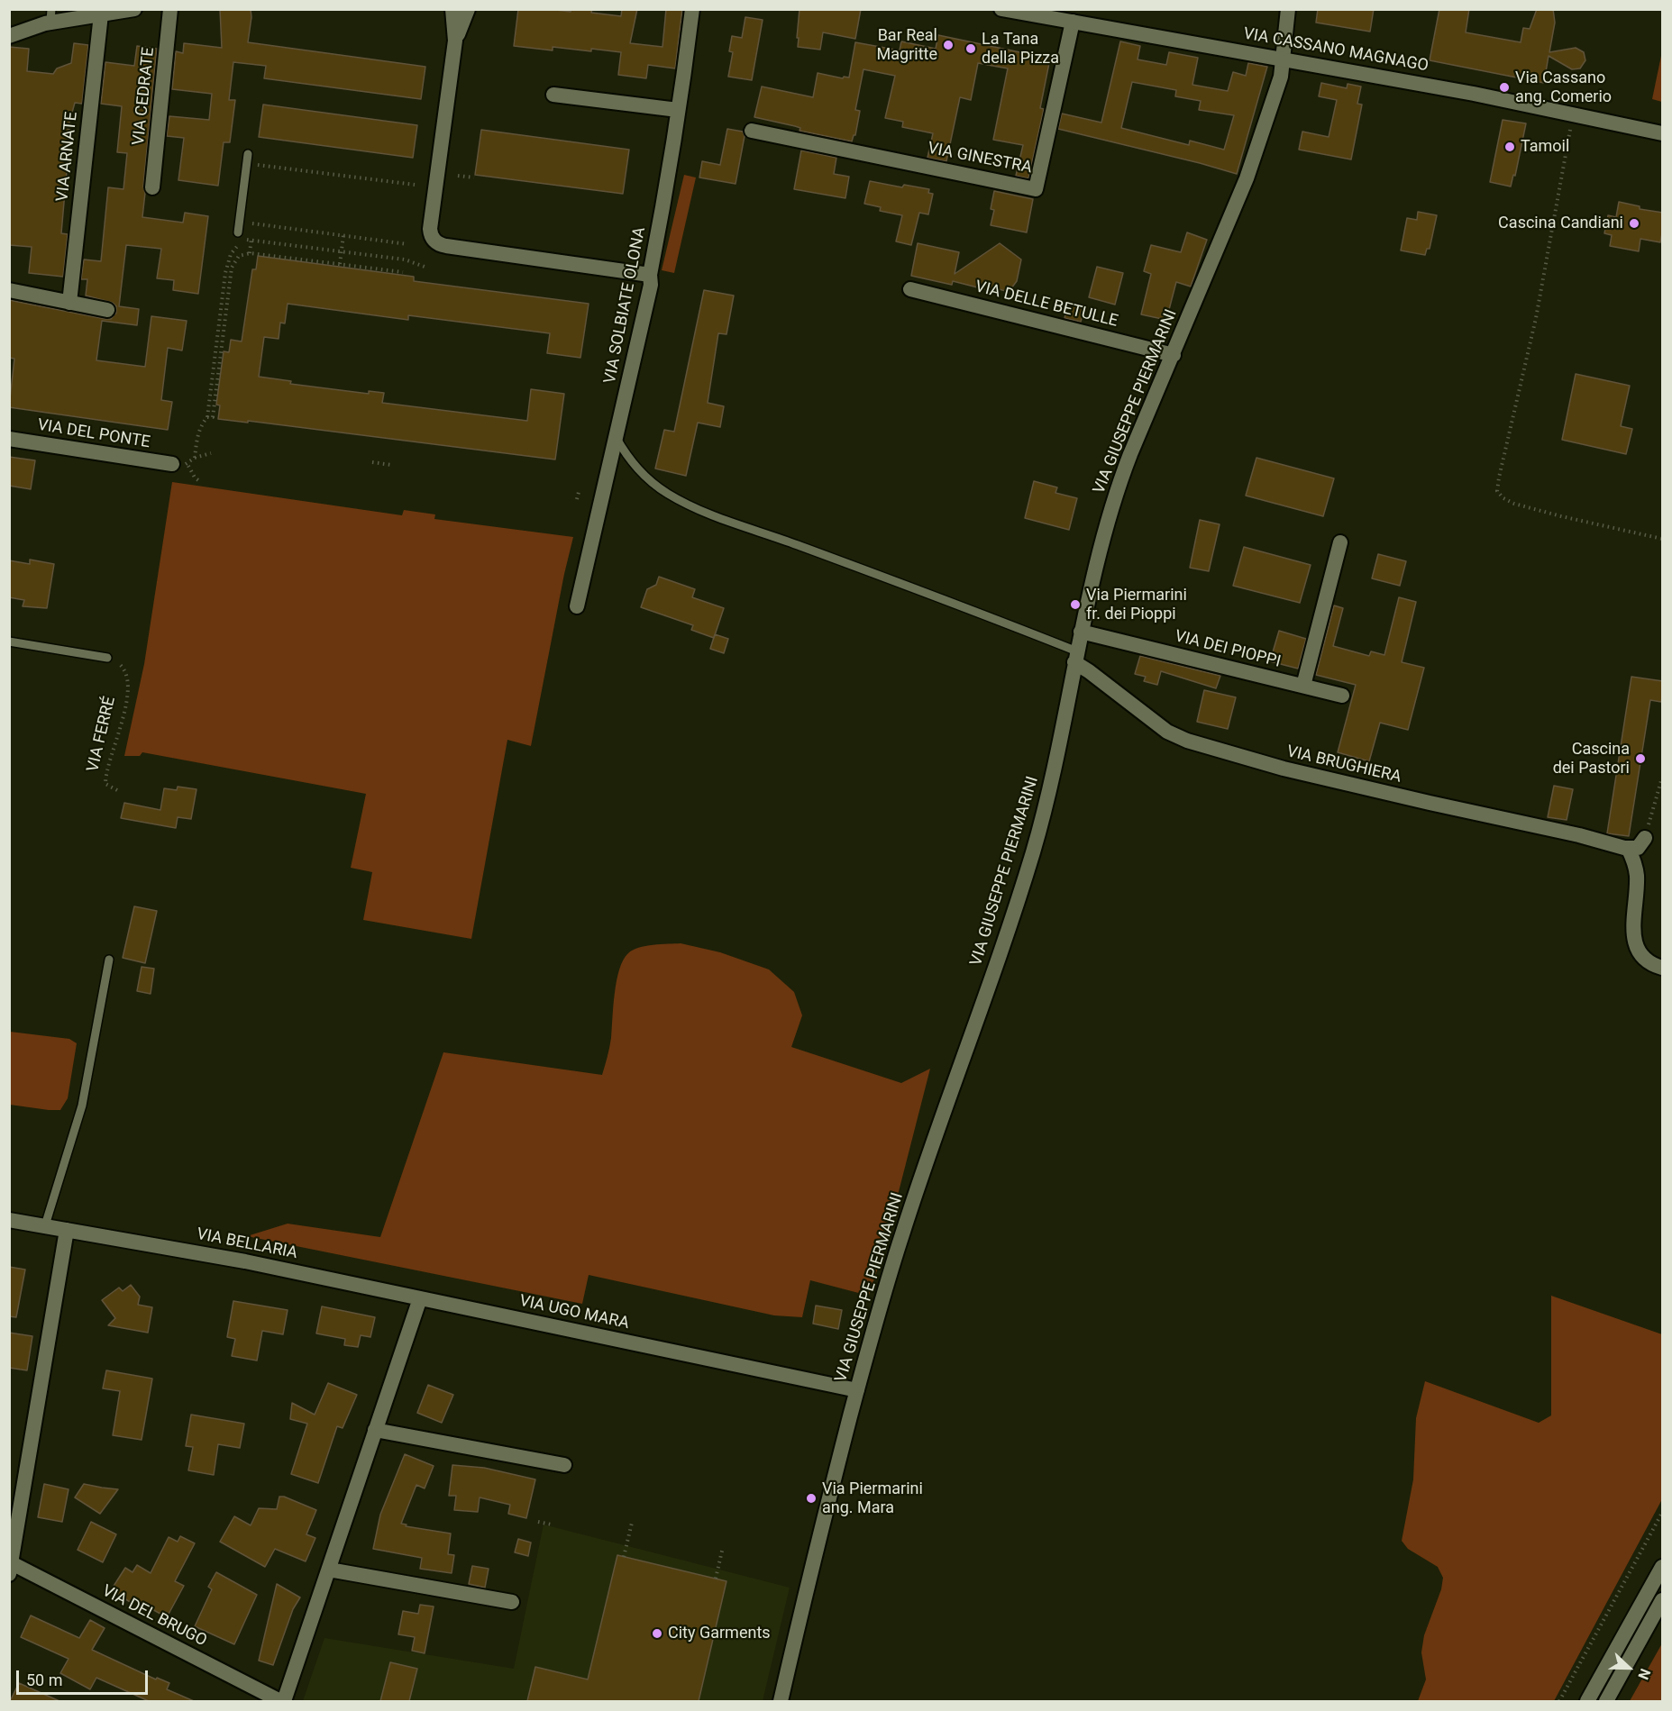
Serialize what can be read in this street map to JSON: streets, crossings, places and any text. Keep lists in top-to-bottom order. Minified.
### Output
{"streets":{"street":["VIA CASSANO MAGNAGO","VIA CEDRATE","VIA ARNATE","VIA GINESTRA","VIA DELLE BETULLE","VIA SOLBIATE OLONA","VIA GIUSEPPE PIERMARINI","VIA DEL PONTE","VIA DEI PIOPPI","VIA BRUGHIERA","VIA BELLARIA","VIA UGO MARA","VIA DEL BRUGO"],"path":["VIA FERRÉ"]},"crossings":[["VIA CASSANO MAGNAGO","VIA GINESTRA"],["VIA CASSANO MAGNAGO","VIA GIUSEPPE PIERMARINI"],["VIA DELLE BETULLE","VIA GIUSEPPE PIERMARINI"],["VIA GIUSEPPE PIERMARINI","VIA DEI PIOPPI"],["VIA GIUSEPPE PIERMARINI","VIA BRUGHIERA"],["VIA GIUSEPPE PIERMARINI","VIA UGO MARA"],["VIA BELLARIA","VIA UGO MARA"]],"places":["Bar Real Magritte","La Tana della Pizza","Via Cassano ang. Comerio","Tamoil","Cascina Candiani","Via Piermarini fr. dei Pioppi","Cascina dei Pastori","Via Piermarini ang. Mara","City Garments"],"scale_bar":"50 m","north":"right"}
